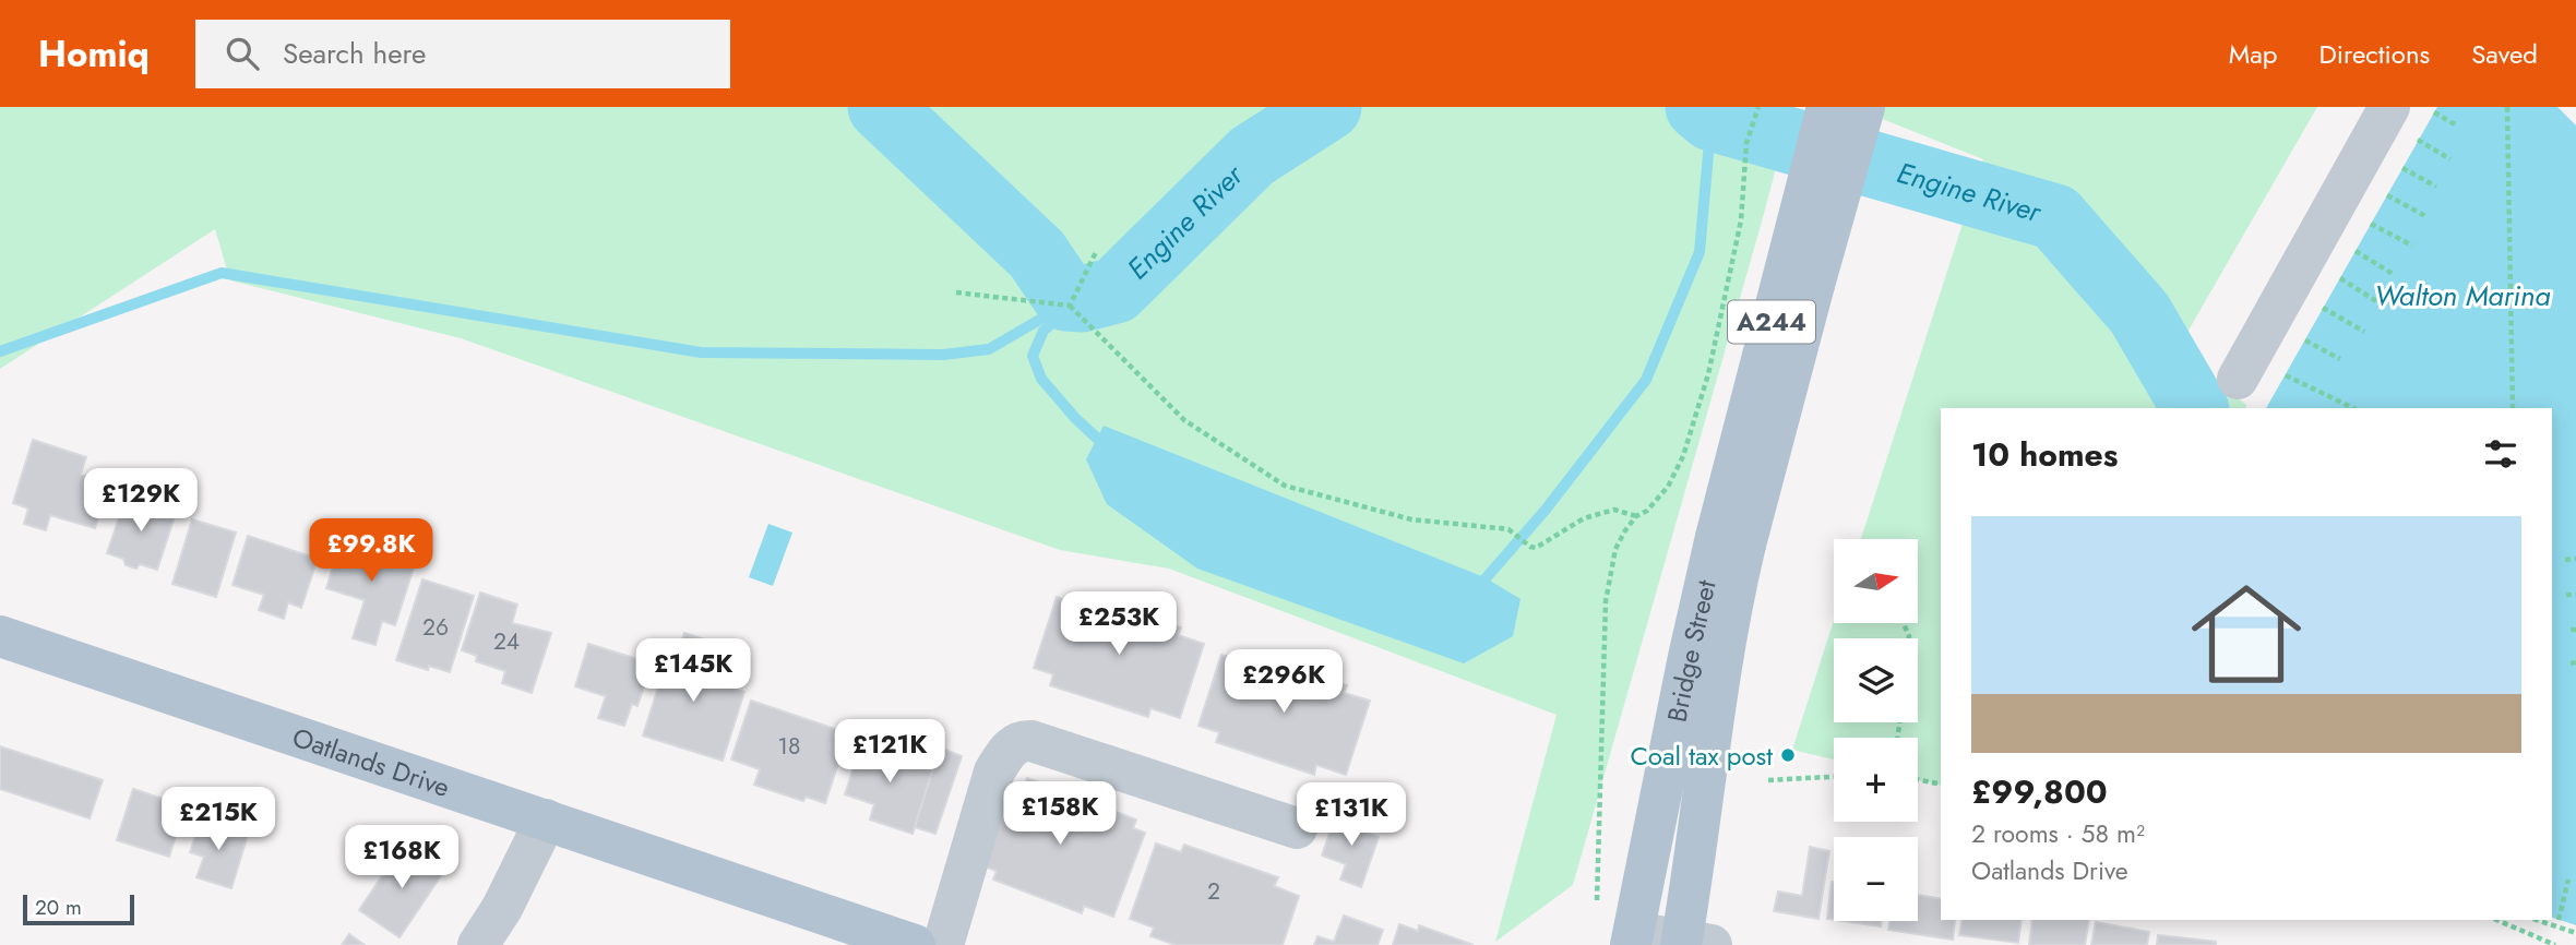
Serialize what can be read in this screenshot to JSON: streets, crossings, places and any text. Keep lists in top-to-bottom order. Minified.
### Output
{"streets":{"main road":["A244","Bridge Street","Oatlands Drive"]},"crossings":[["A244","Bridge Street"]],"water":["Engine River","Walton Marina"],"places":["Coal tax post"],"house_numbers":["26","24","18","2"],"scale_bar":"20 m","north":"right","page":{"header":"Homiq","search":"Search here","nav":["Map","Directions","Saved"],"heading":"10 homes","price":["£129K","£99.8K","£253K","£145K","£296K","£121K","£158K","£131K","£215K","£168K"],"list":[{"name":"£99,800","note":"2 rooms · 58 m² · Oatlands Drive"}],"map_buttons":["+","−"],"scale":"20 m"}}
